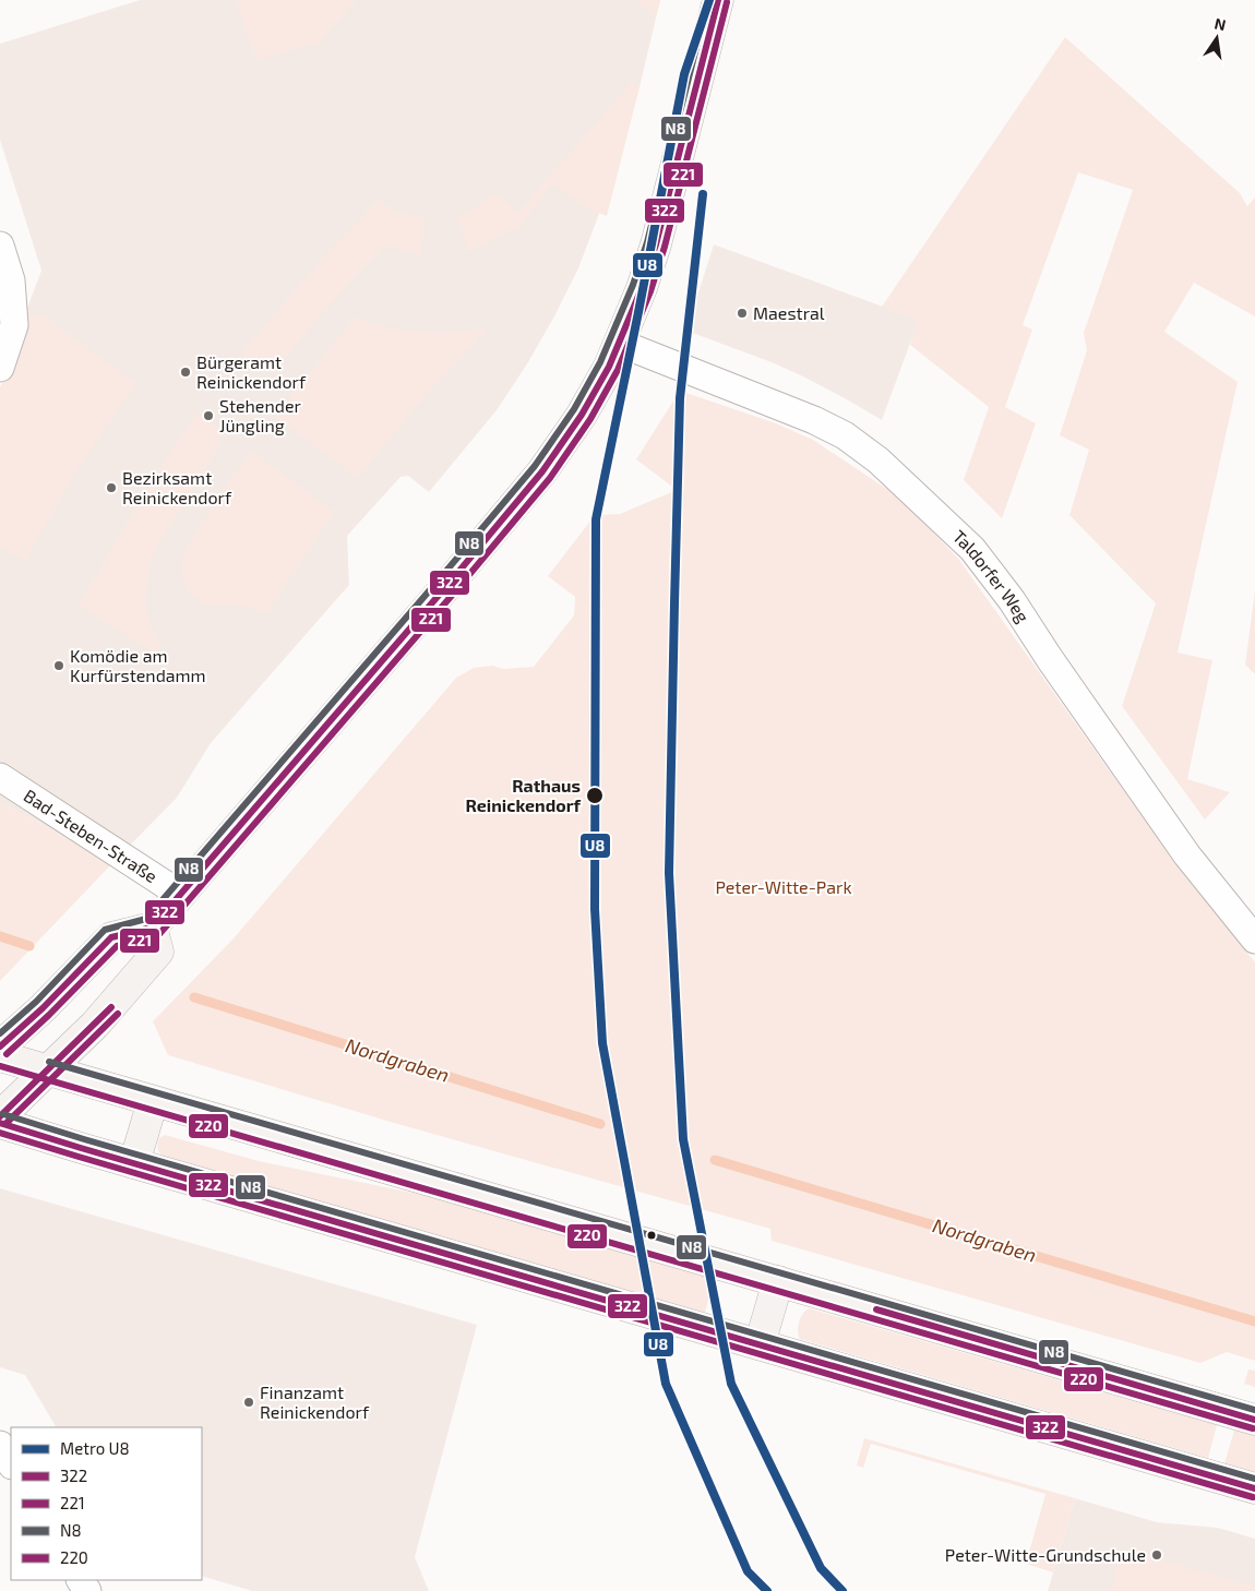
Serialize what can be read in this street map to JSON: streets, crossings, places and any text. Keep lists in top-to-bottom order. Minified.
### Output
{"streets":{"street":["Taldorfer Weg","Bad-Steben-Straße"]},"water":["Nordgraben"],"parks":["Peter-Witte-Park"],"places":["Maestral","Bürgeramt Reinickendorf","Stehender Jüngling","Bezirksamt Reinickendorf","Komödie am Kurfürstendamm","Rathaus Reinickendorf","Finanzamt Reinickendorf","Peter-Witte-Grundschule"],"lines":["metro line U8","transit line 322","transit line N8","transit line 221","transit line 220"],"legend":["Metro U8","322","221","N8","220"],"north":"top"}
